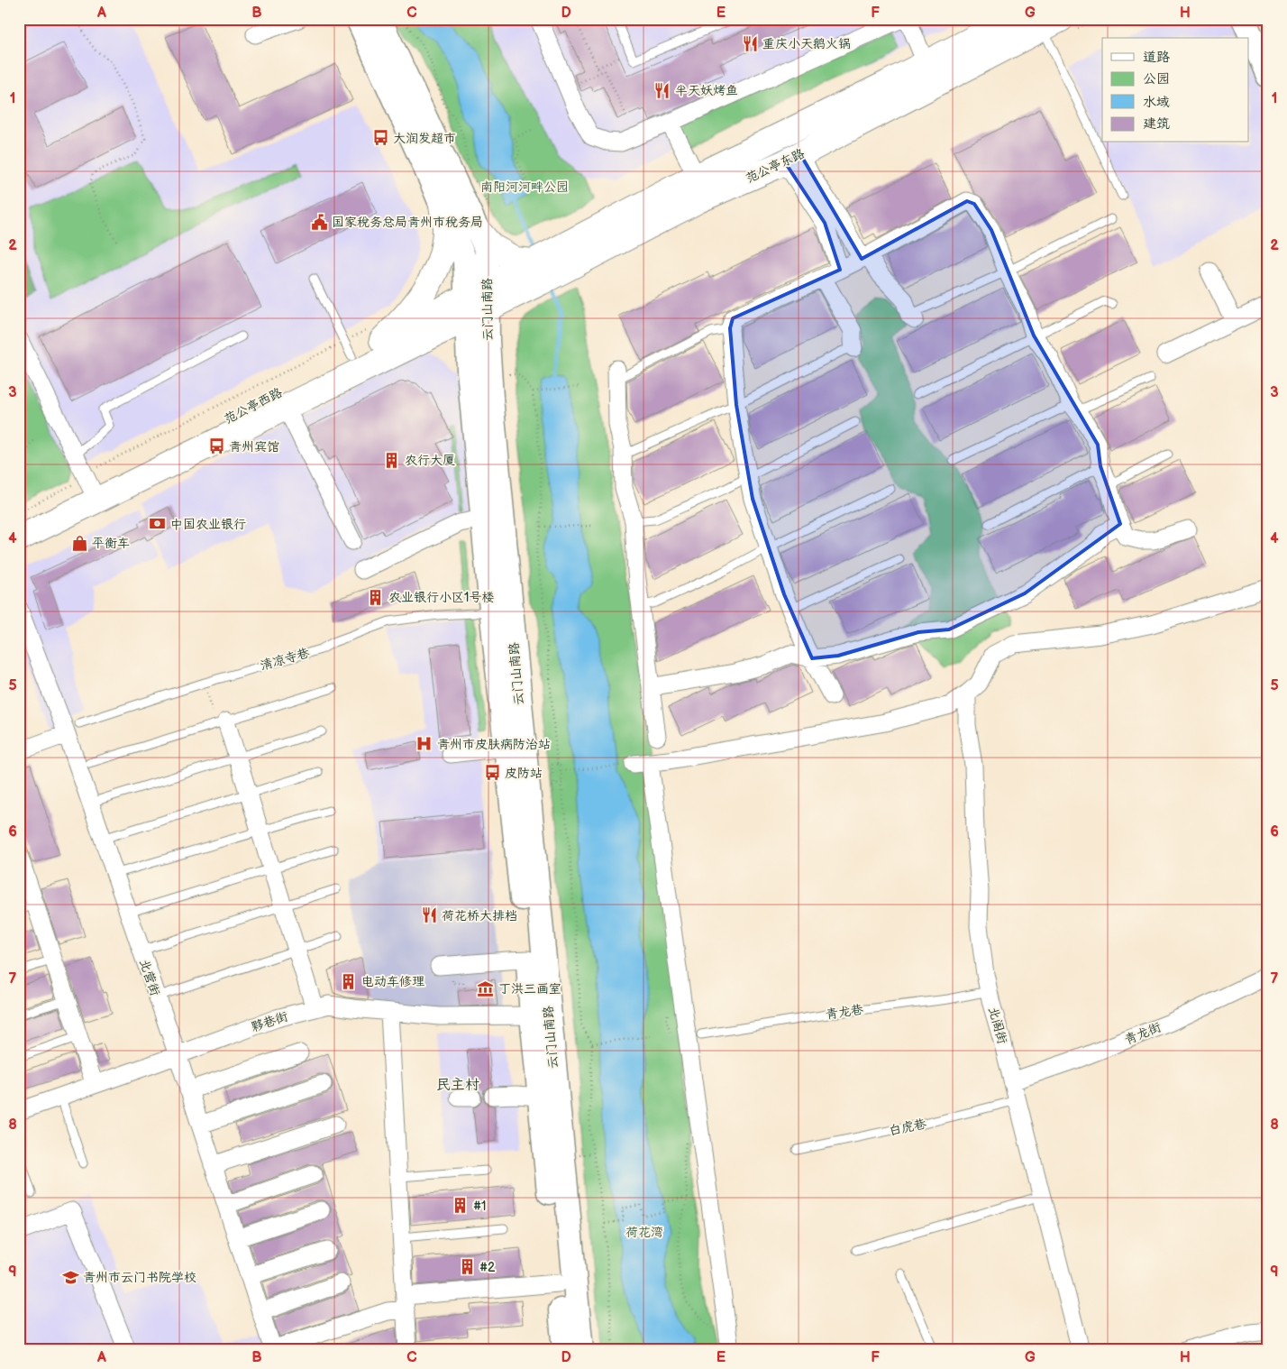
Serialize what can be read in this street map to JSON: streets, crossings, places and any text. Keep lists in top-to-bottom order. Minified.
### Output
{"streets":{"main road":["范公亭东路","云门山南路","范公亭西路"],"street":["北营街","夥巷街","北阁街","青龙街"],"lane":["清凉寺巷","青龙巷","白虎巷"]},"crossings":[["范公亭东路","云门山南路"],["范公亭东路","范公亭西路"],["云门山南路","范公亭西路"],["云门山南路","清凉寺巷"],["云门山南路","夥巷街"],["清凉寺巷","北营街"],["北营街","夥巷街"],["青龙巷","北阁街"],["北阁街","青龙街"],["北阁街","白虎巷"]],"districts":["民主村"],"parks":["南阳河河畔公园","荷花湾"],"places":{"restaurant":["重庆小天鹅火锅","半天妖烤鱼","荷花桥大排档"],"bus stop":["大润发超市","青州宾馆","皮防站"],"public building":["国家税务总局青州市税务局"],"building":["农行大厦","农业银行小区1号楼","电动车修理","#1","#2"],"bank":["中国农业银行"],"shop":["平衡车"],"hospital":["青州市皮肤病防治站"],"museum":["丁洪三画室"],"school or university":["青州市云门书院学校"]},"legend":["道路","公园","水域","建筑"],"grid":{"columns":["A","B","C","D","E","F","G","H"],"rows":["1","2","3","4","5","6","7","8","9"]}}
